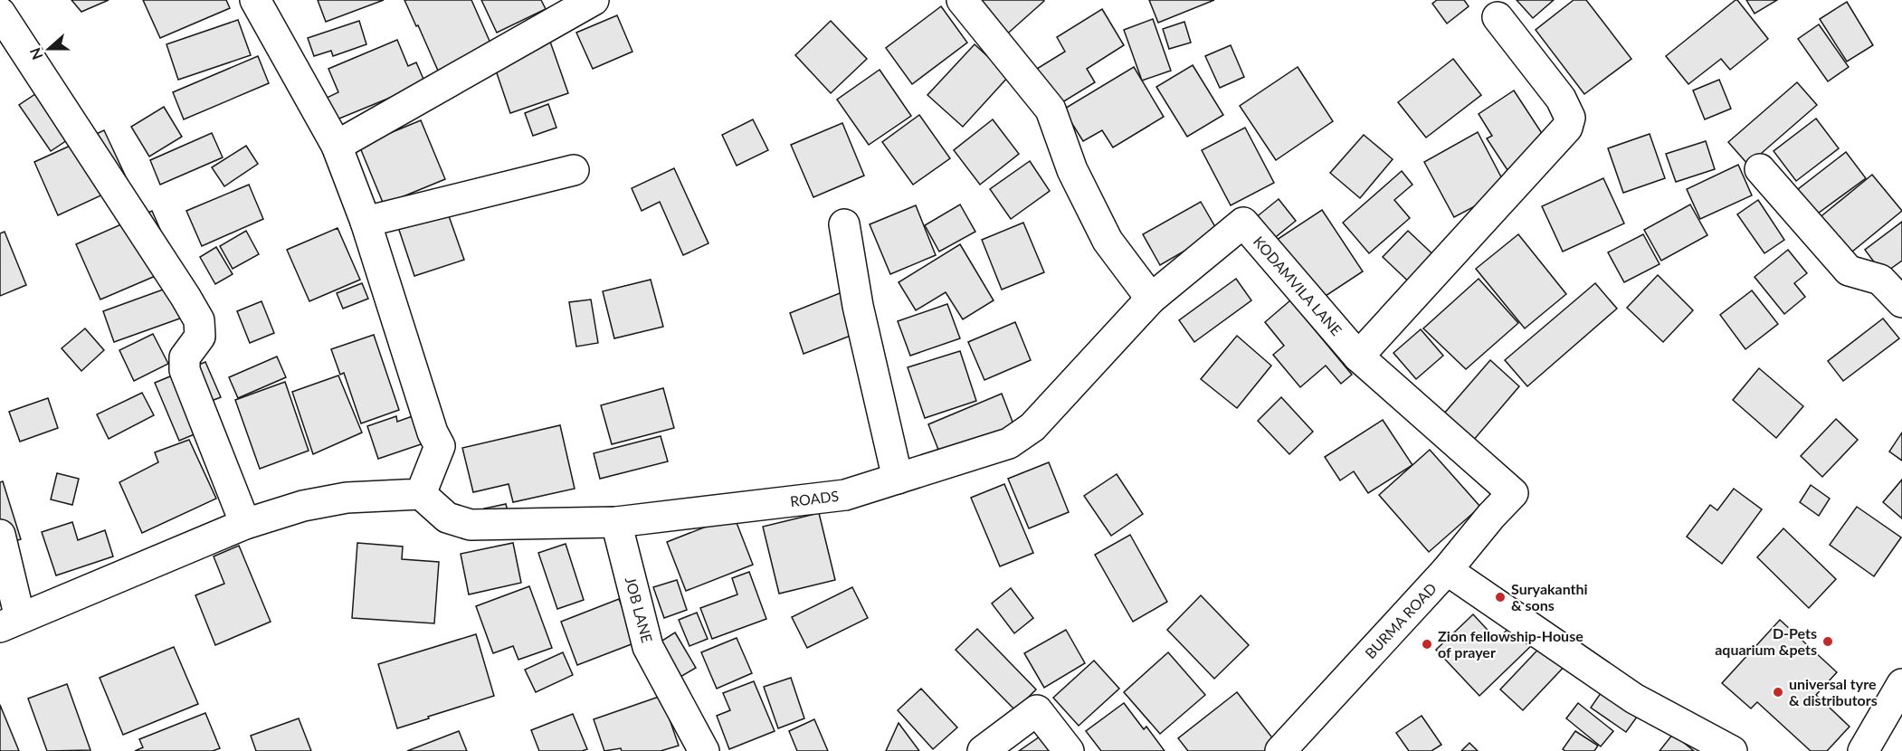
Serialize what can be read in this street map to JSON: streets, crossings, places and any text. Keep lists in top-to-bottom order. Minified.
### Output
{"streets":{"street":["KODAMVILA LANE","ROADS","JOB LANE","BURMA ROAD"]},"crossings":[["KODAMVILA LANE","ROADS"],["KODAMVILA LANE","BURMA ROAD"],["ROADS","JOB LANE"]],"places":["Suryakanthi & sons","D-Pets aquarium &pets","Zion fellowship-House of prayer","universal tyre & distributors"],"north":"left"}
